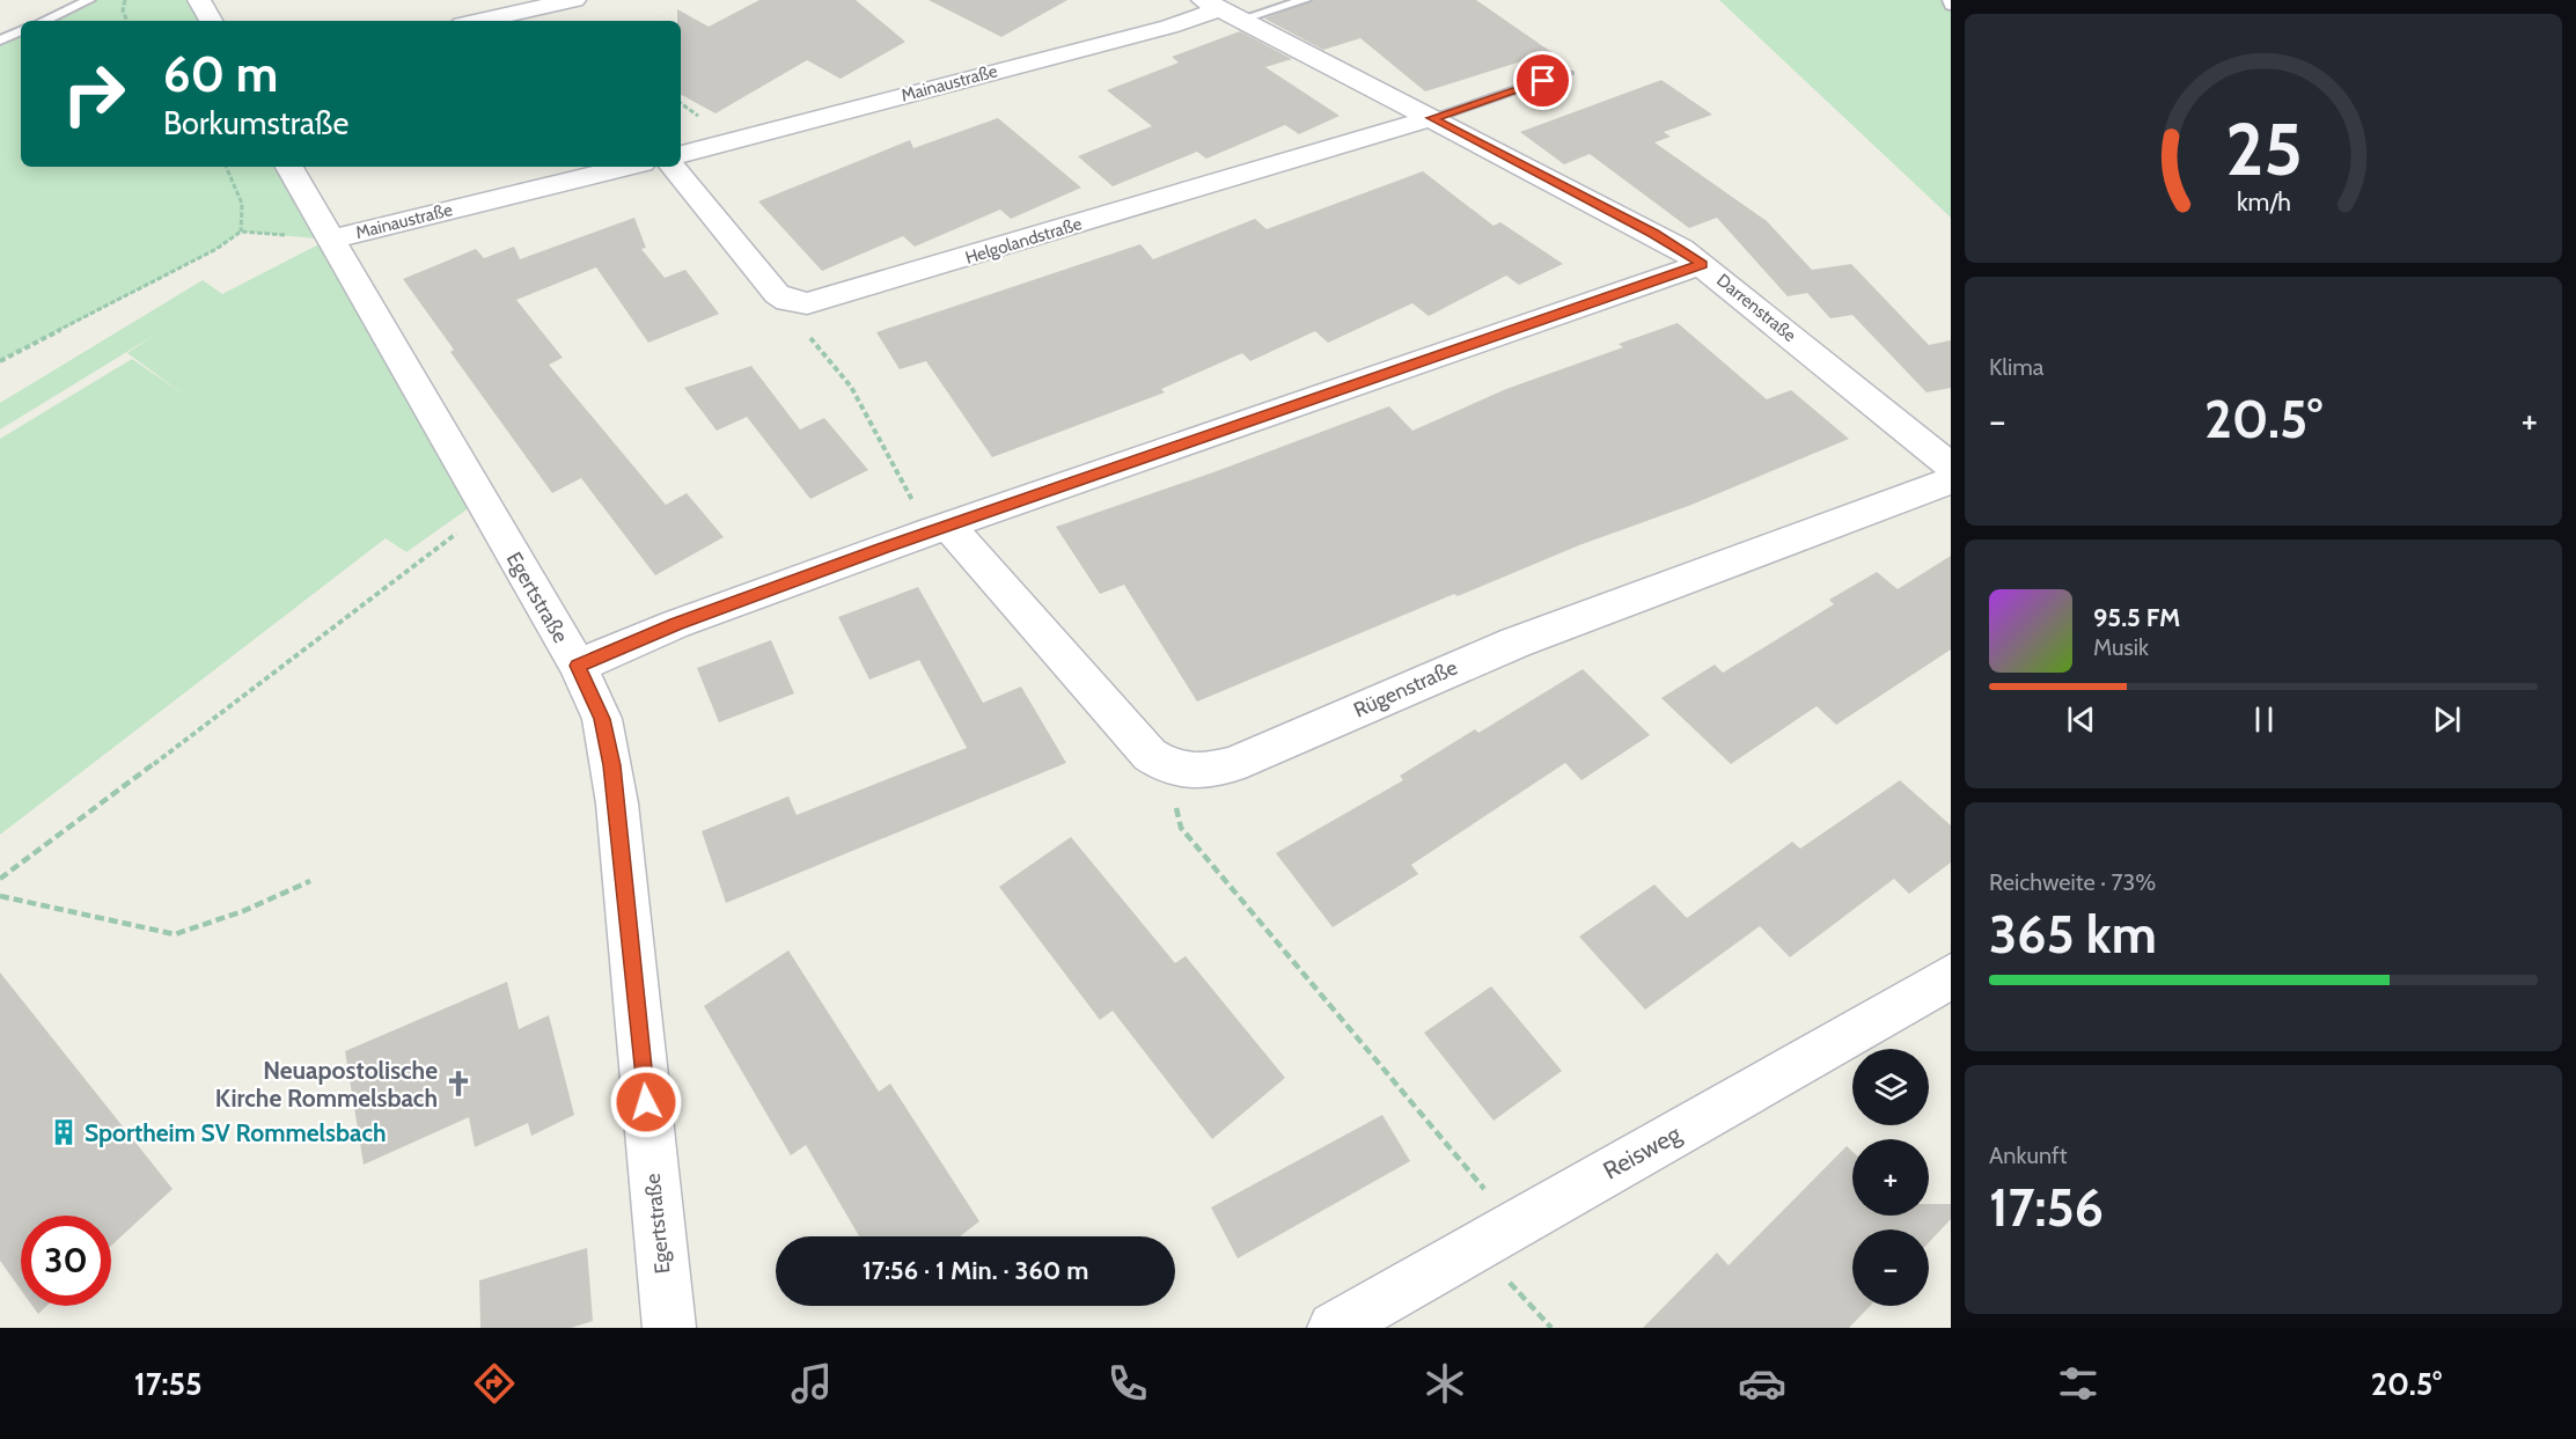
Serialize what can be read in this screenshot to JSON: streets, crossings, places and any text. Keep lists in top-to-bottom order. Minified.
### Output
{"streets":{"street":["Mainaustraße","Helgolandstraße","Darrenstraße","Egertstraße","Rügenstraße","Reisweg"]},"crossings":[["Mainaustraße","Darrenstraße"],["Mainaustraße","Egertstraße"],["Helgolandstraße","Darrenstraße"]],"places":{"church":["Neuapostolische Kirche Rommelsbach"],"building":["Sportheim SV Rommelsbach"]},"page":{"turn":["60 m","Borkumstraße"],"tile":["Klima",["Reichweite · 73%","365 km"],["Ankunft","17:56"]],"heat":["−","20.5°","+"],"song":["95.5 FM","Musik"],"map_buttons":["+","−"],"limit":"30","trip":"17:56 · 1 Min. · 360 m","tabs":["17:55","20.5°"],"gauge":["25","km/h"]}}
